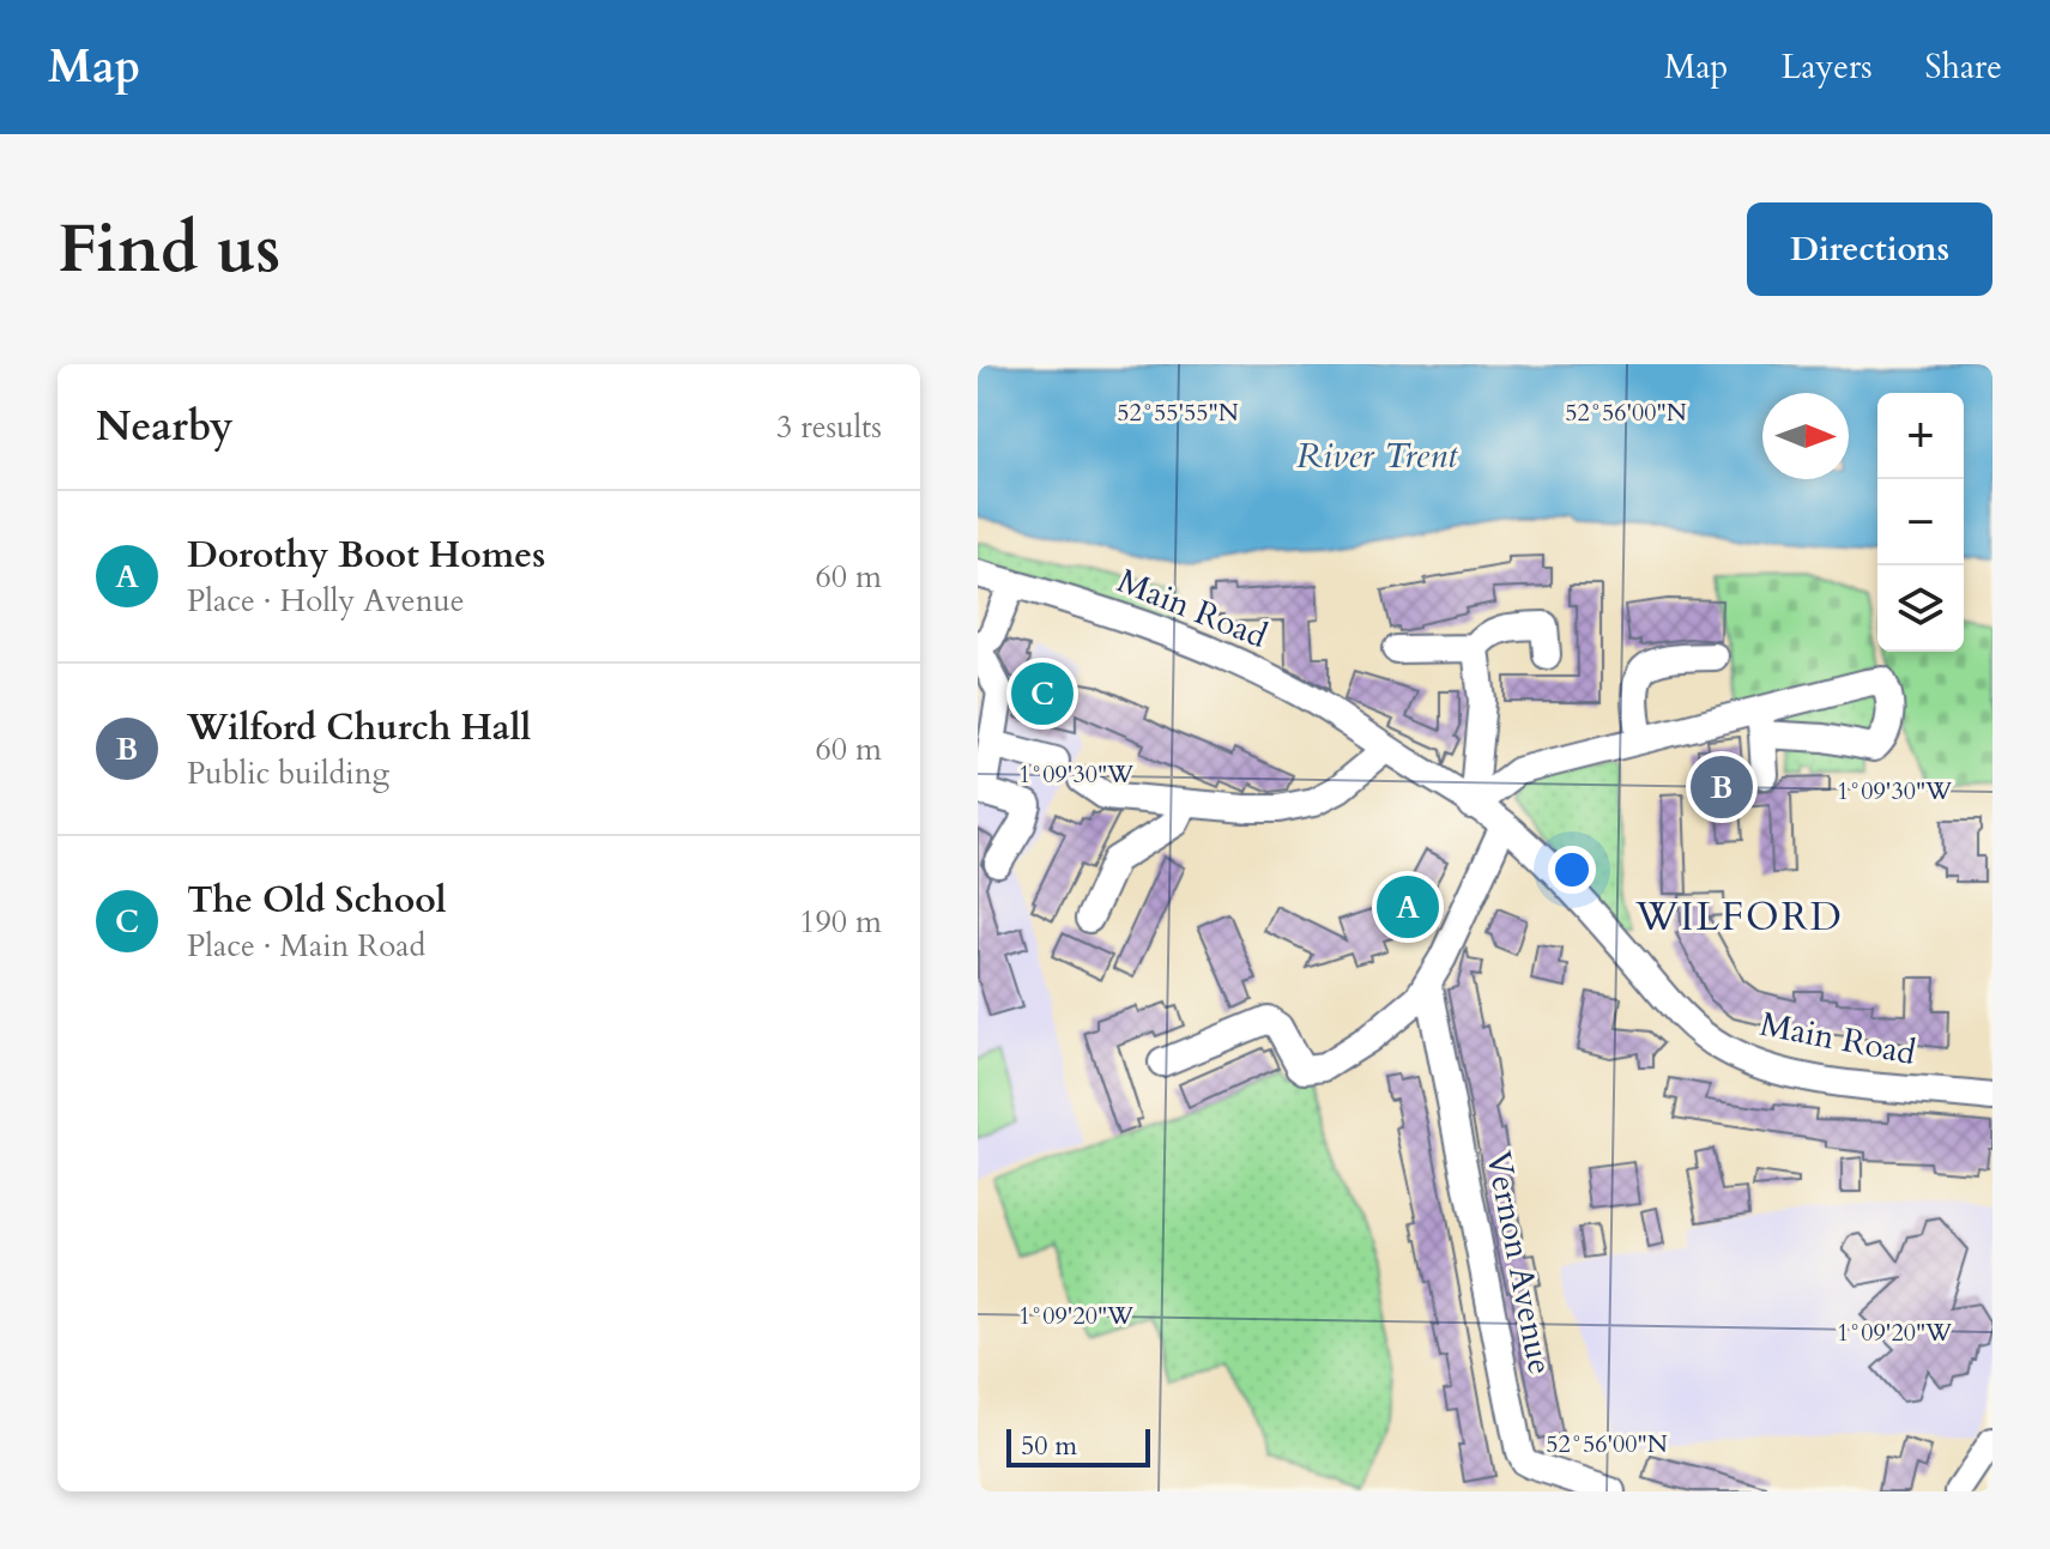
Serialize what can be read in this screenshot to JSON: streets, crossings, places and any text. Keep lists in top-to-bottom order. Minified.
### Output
{"streets":{"street":["Main Road","Vernon Avenue"]},"districts":["WILFORD"],"water":["River Trent"],"scale_bar":"50 m","north":"right","page":{"header":"Map","nav":["Map","Layers","Share"],"buttons":"Directions","title":"Find us","heading":["Nearby","3 results"],"map_buttons":["+","−"],"list":[{"mark":"A","name":"Dorothy Boot Homes","note":"Place · Holly Avenue","value":"60 m"},{"mark":"B","name":"Wilford Church Hall","note":"Public building","value":"60 m"},{"mark":"C","name":"The Old School","note":"Place · Main Road","value":"190 m"}],"pins":["C","B","A"],"scale":"50 m"},"coordinates":["52°55'55\"N","52°56'00\"N","1°09'30\"W","1°09'20\"W"]}
